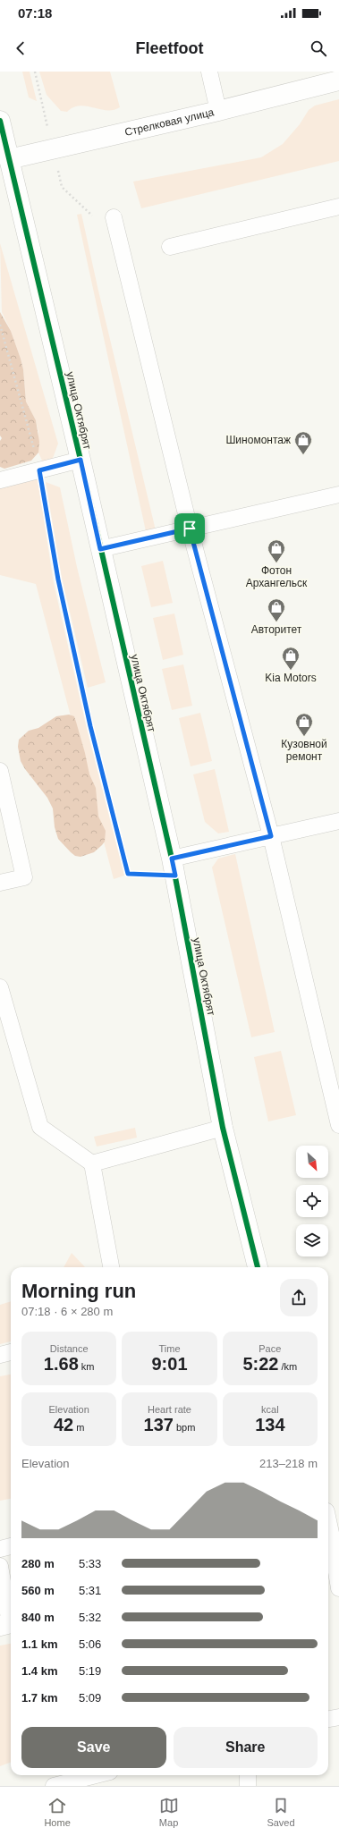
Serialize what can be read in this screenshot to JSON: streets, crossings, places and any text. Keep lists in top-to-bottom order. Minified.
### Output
{"streets":{"street":["Стрелковая улица","улица Октябрят"]},"crossings":[["Стрелковая улица","улица Октябрят"]],"places":{"shop":["Шиномонтаж","Фотон Архангельск","Авторитет","Kia Motors","Кузовной ремонт"]},"north":"bottom right","page":{"status":"07:18","header":"Fleetfoot","heading":["Morning run","07:18 · 6 × 280 m"],"stats":[["Distance","1.68 km"],["Time","9:01"],["Pace","5:22 /km"],["Elevation","42 m"],["Heart rate","137 bpm"],["kcal","134"]],"chart":["Elevation","213–218 m"],"list":[{"name":"280 m","note":"5:33"},{"name":"560 m","note":"5:31"},{"name":"840 m","note":"5:32"},{"name":"1.1 km","note":"5:06"},{"name":"1.4 km","note":"5:19"},{"name":"1.7 km","note":"5:09"}],"buttons":["Save","Share"],"tabs":["Home","Map","Saved"]}}
